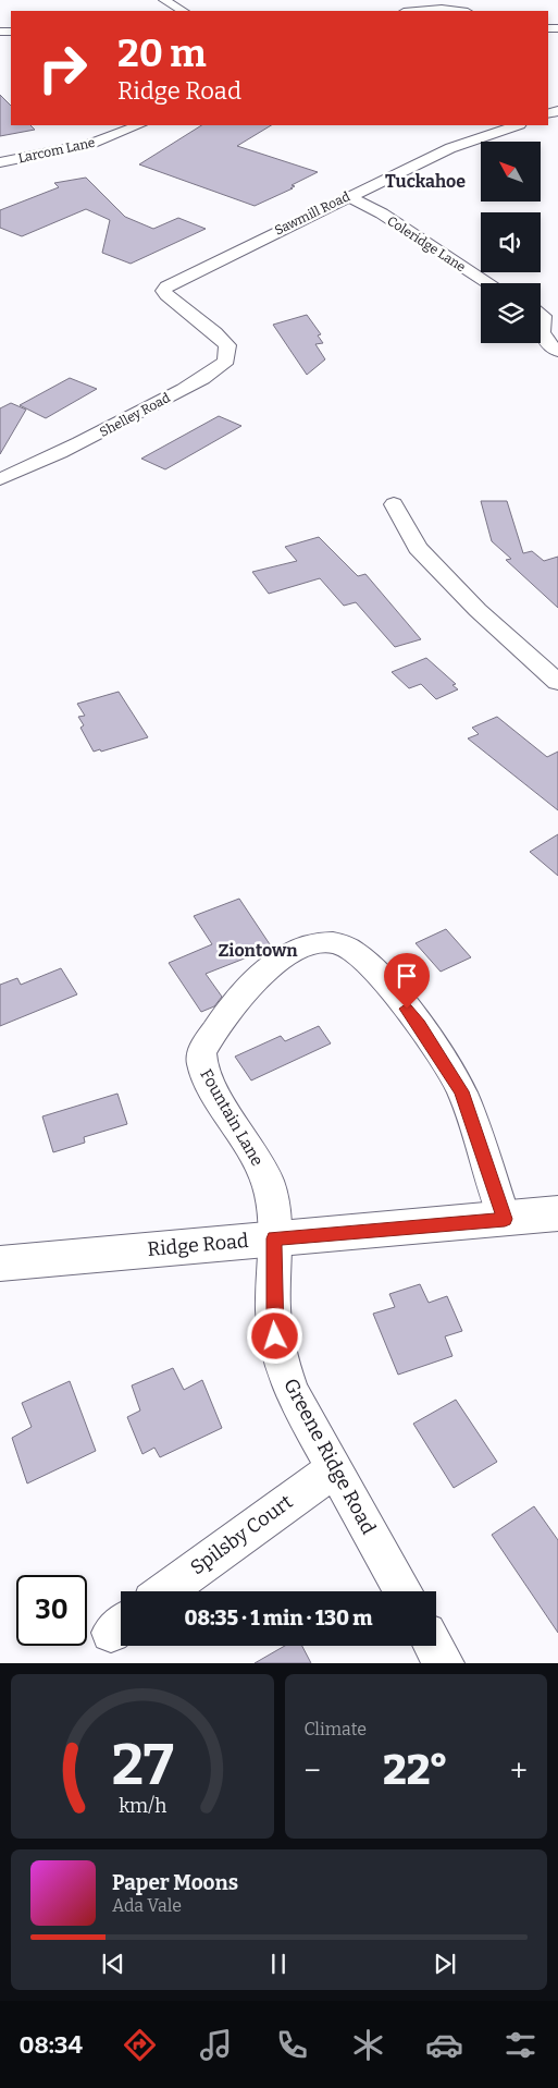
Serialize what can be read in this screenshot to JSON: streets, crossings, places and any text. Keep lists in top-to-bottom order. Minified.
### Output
{"streets":{"street":["Larcom Lane","Sawmill Road","Coleridge Lane","Shelley Road","Fountain Lane","Ridge Road","Greene Ridge Road","Spilsby Court"]},"crossings":[["Sawmill Road","Coleridge Lane"],["Sawmill Road","Shelley Road"],["Fountain Lane","Ridge Road"],["Fountain Lane","Greene Ridge Road"],["Ridge Road","Greene Ridge Road"],["Greene Ridge Road","Spilsby Court"]],"districts":["Tuckahoe","Ziontown"],"north":"top left","page":{"turn":["20 m","Ridge Road"],"limit":"30","trip":"08:35 · 1 min · 130 m","tile":"Climate","heat":["−","22°","+"],"song":["Paper Moons","Ada Vale"],"tabs":"08:34","gauge":["27","km/h"]}}
